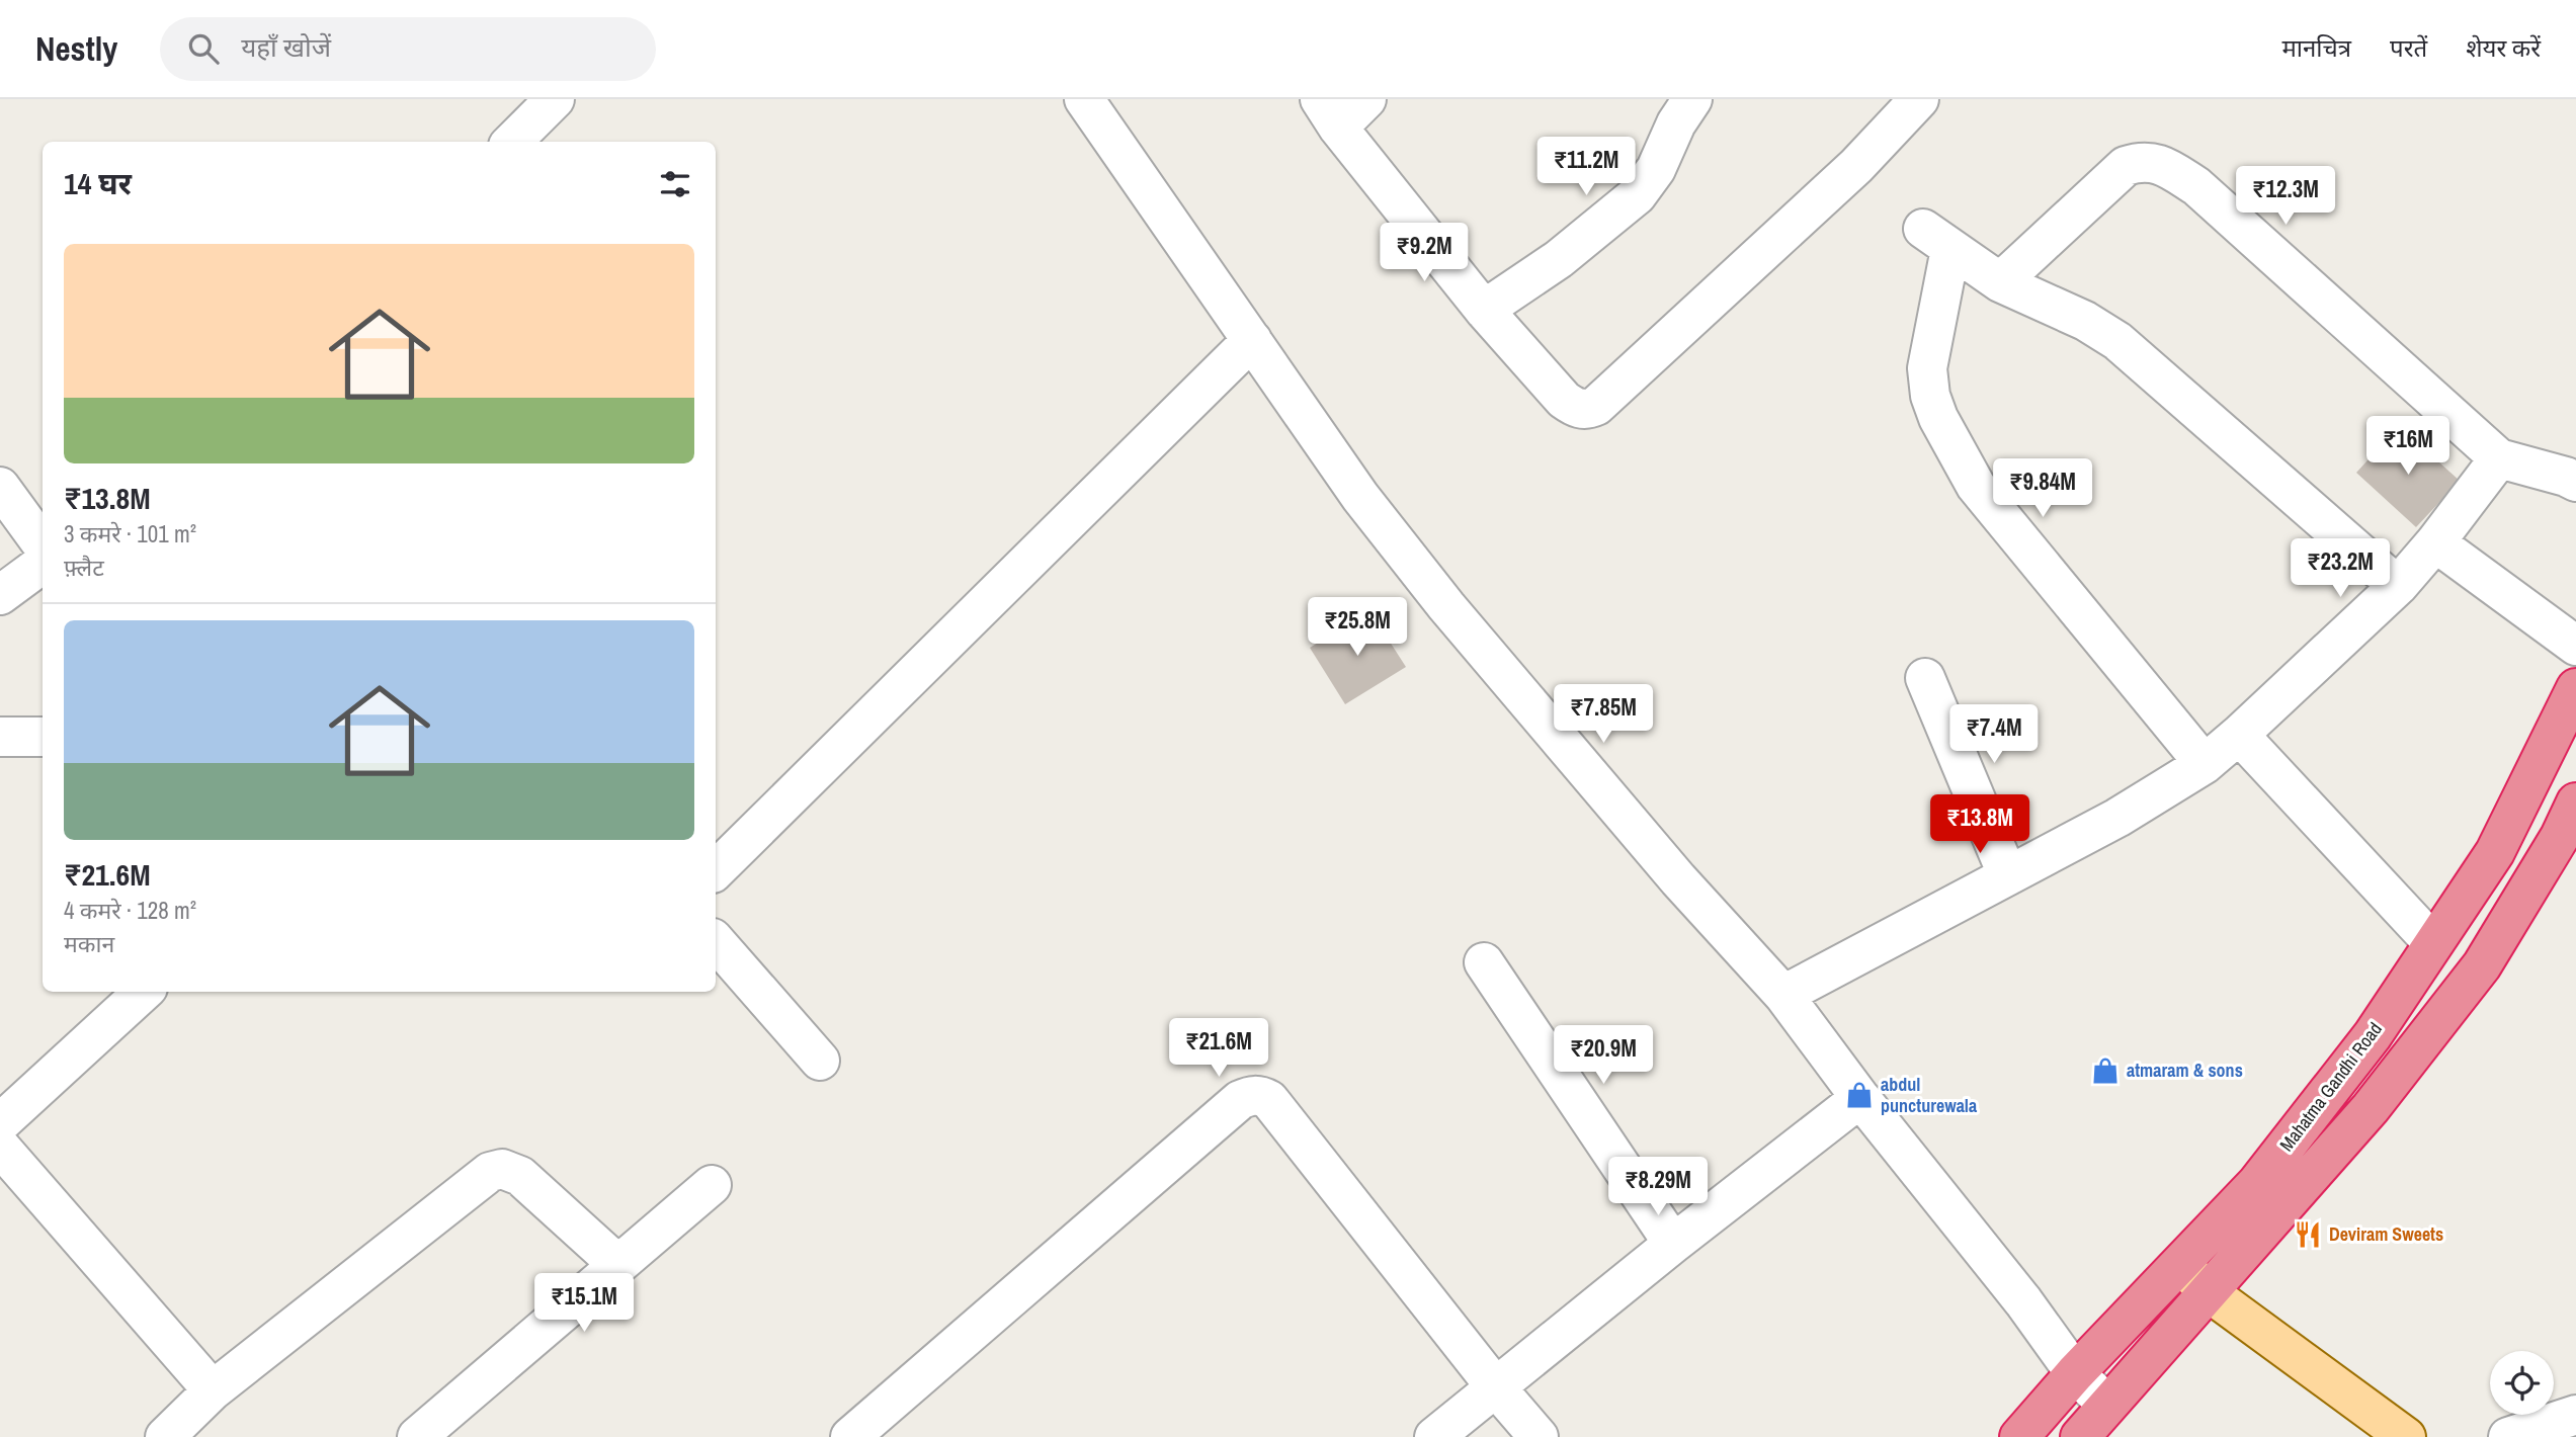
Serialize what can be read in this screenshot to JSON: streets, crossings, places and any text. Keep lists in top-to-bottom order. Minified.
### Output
{"streets":{"highway":["Mahatma Gandhi Road"]},"places":{"shop":["atmaram & sons","abdul puncturewala"],"restaurant":["Deviram Sweets"]},"page":{"header":"Nestly","search":"यहाँ खोजें","nav":["मानचित्र","परतें","शेयर करें"],"price":["₹11.2M","₹12.3M","₹9.2M","₹16M","₹9.84M","₹23.2M","₹25.8M","₹7.85M","₹7.4M","₹13.8M","₹21.6M","₹20.9M","₹8.29M","₹15.1M"],"heading":"14 घर","list":[{"name":"₹13.8M","note":"3 कमरे · 101 m² · फ़्लैट"},{"name":"₹21.6M","note":"4 कमरे · 128 m² · मकान"}]}}
